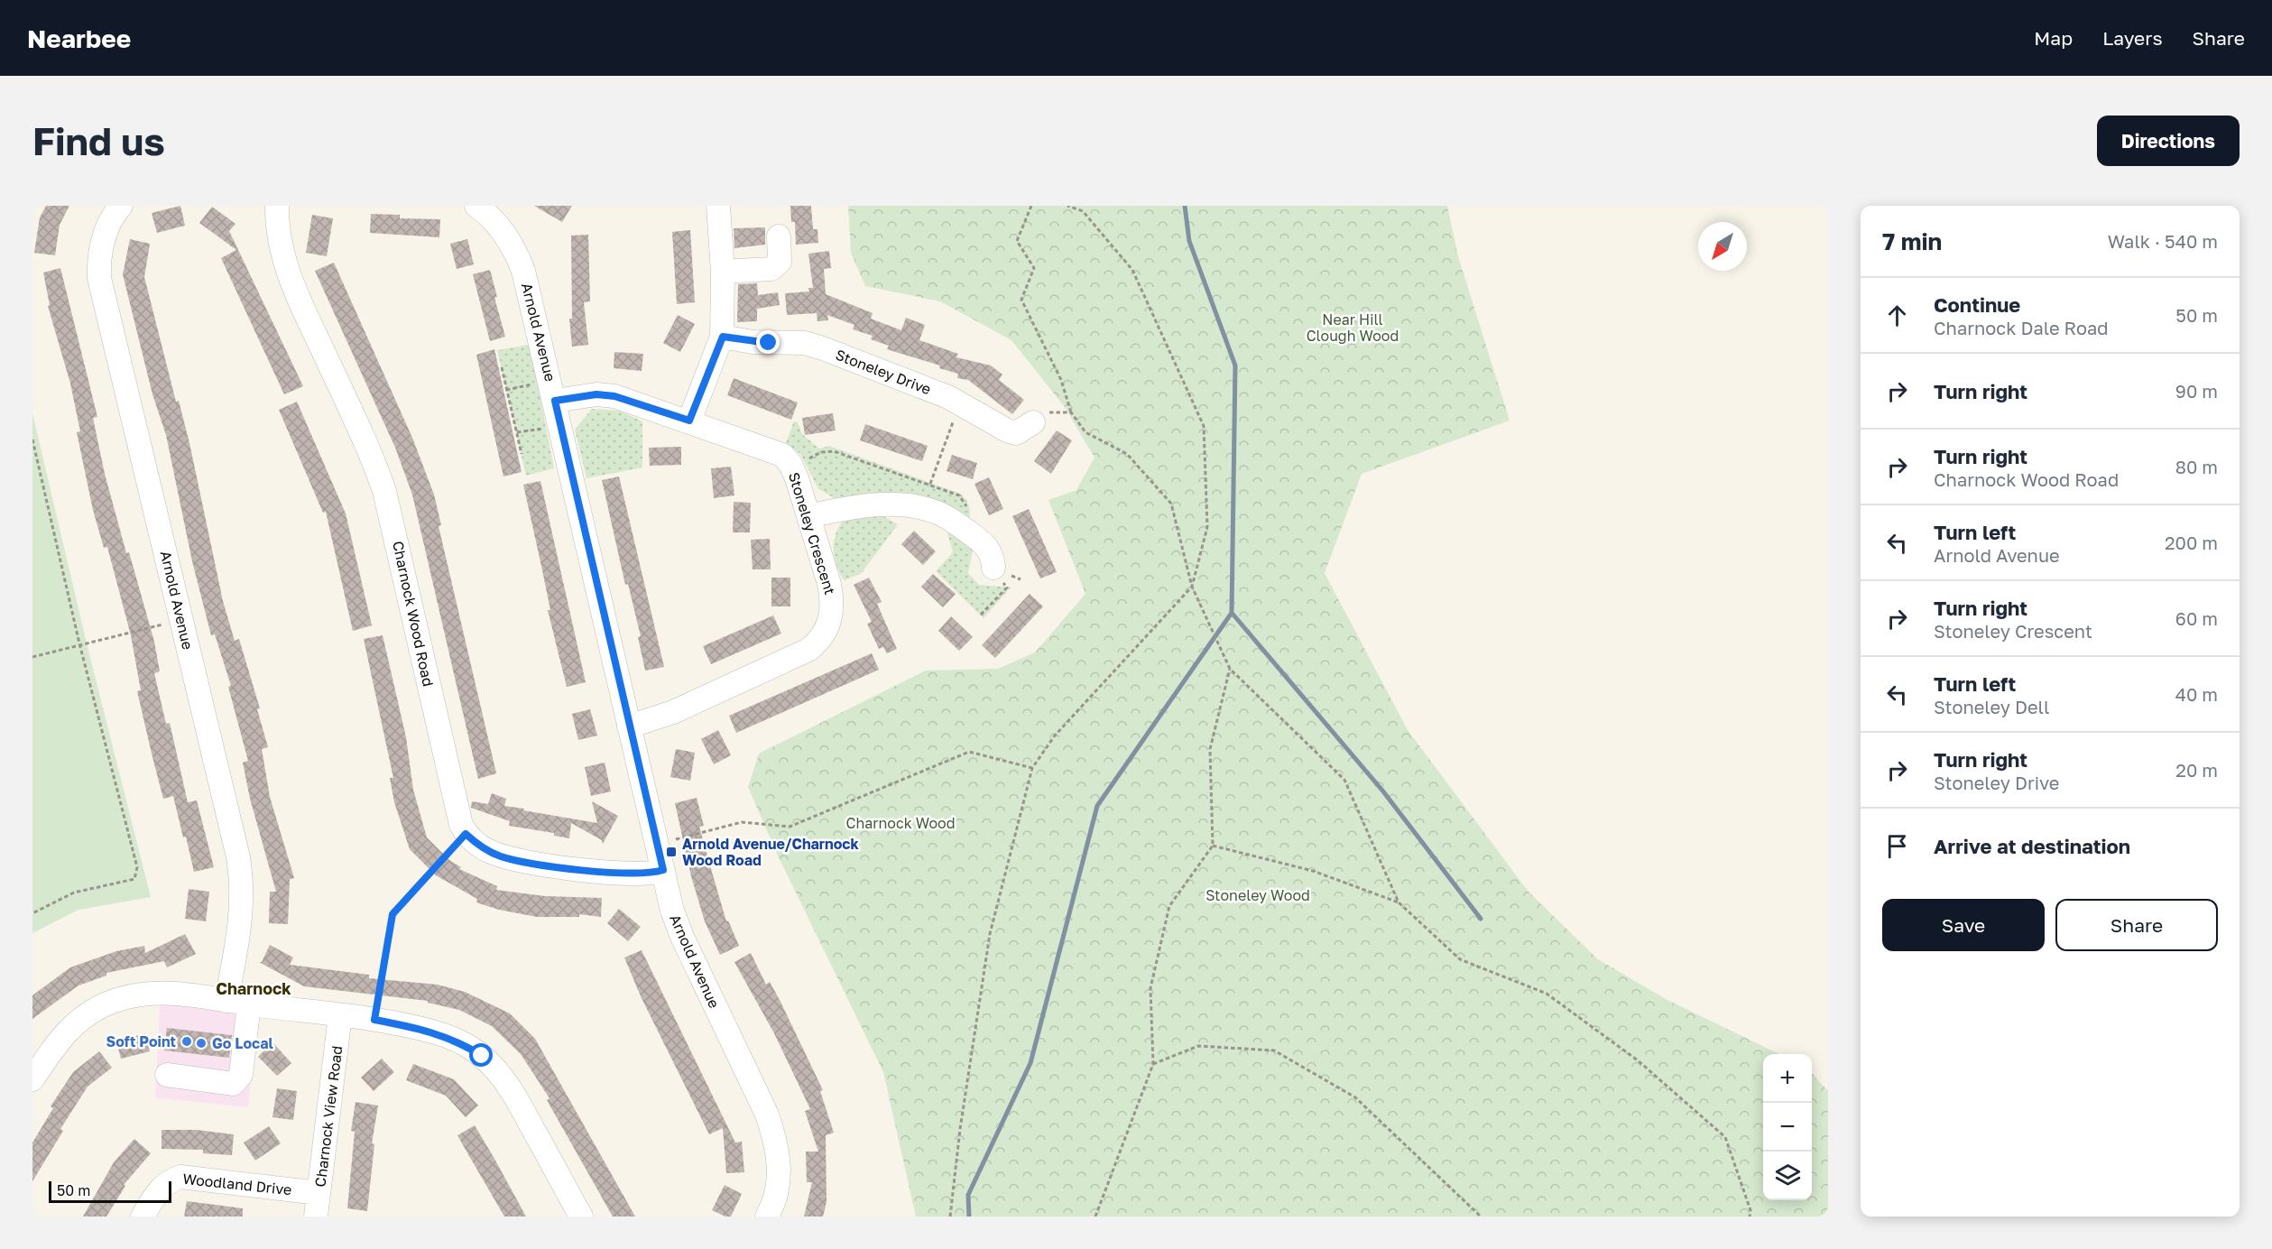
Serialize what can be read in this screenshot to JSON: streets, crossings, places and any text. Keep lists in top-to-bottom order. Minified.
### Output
{"streets":{"street":["Arnold Avenue","Stoneley Drive","Stoneley Crescent","Charnock Wood Road","Charnock View Road","Woodland Drive"]},"crossings":[["Arnold Avenue","Stoneley Crescent"],["Charnock View Road","Woodland Drive"]],"districts":["Charnock"],"parks":["Near Hill Clough Wood","Charnock Wood","Stoneley Wood"],"places":{"transit":["Arnold Avenue/Charnock Wood Road"],"other":["Soft Point","Go Local"]},"scale_bar":"50 m","north":"bottom left","page":{"header":"Nearbee","nav":["Map","Layers","Share"],"buttons":["Directions",["Save","Share"]],"title":"Find us","heading":["7 min","Walk · 540 m"],"list":[["Continue","Charnock Dale Road","50 m"],["Turn right","90 m"],["Turn right","Charnock Wood Road","80 m"],["Turn left","Arnold Avenue","200 m"],["Turn right","Stoneley Crescent","60 m"],["Turn left","Stoneley Dell","40 m"],["Turn right","Stoneley Drive","20 m"],"Arrive at destination"],"map_buttons":["+","−"],"scale":"50 m"}}
